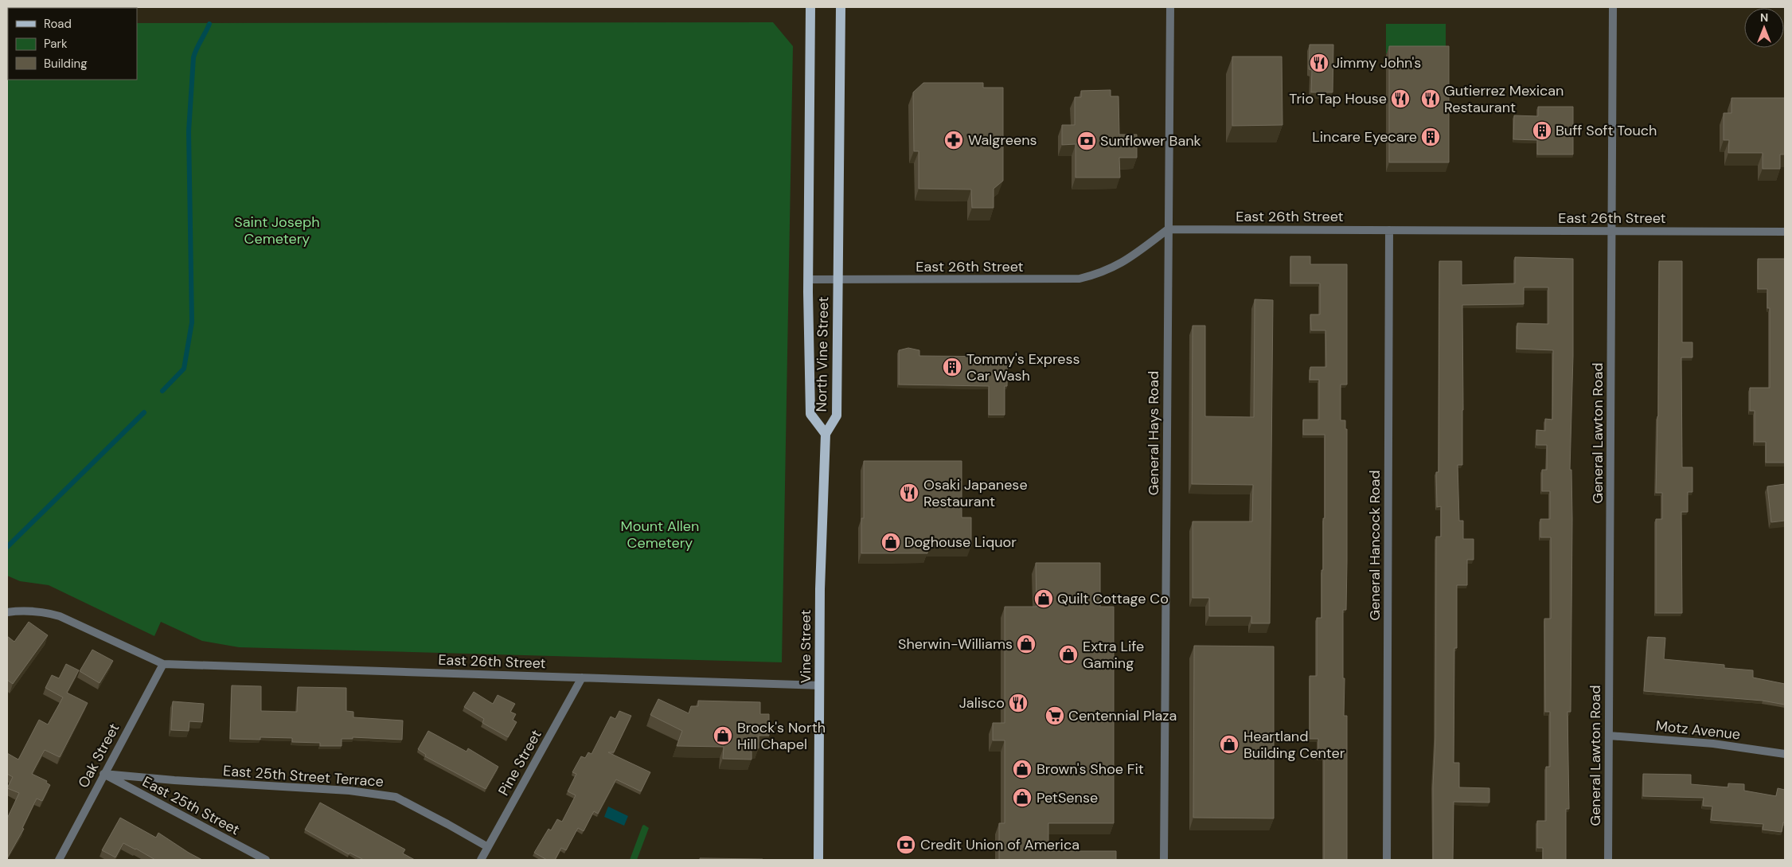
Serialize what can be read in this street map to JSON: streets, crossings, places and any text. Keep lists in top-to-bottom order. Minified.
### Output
{"streets":{"main road":["North Vine Street","Vine Street"],"street":["East 26th Street","General Hays Road","General Lawton Road","General Hancock Road","Motz Avenue","Oak Street","Pine Street","East 25th Street Terrace","East 25th Street"]},"crossings":[["East 26th Street","North Vine Street"],["East 26th Street","General Hays Road"],["East 26th Street","General Lawton Road"],["East 26th Street","General Hancock Road"],["East 26th Street","Vine Street"],["East 26th Street","Oak Street"],["East 26th Street","Pine Street"],["North Vine Street","Vine Street"],["General Lawton Road","Motz Avenue"],["Oak Street","East 25th Street Terrace"],["Oak Street","East 25th Street"],["Pine Street","East 25th Street Terrace"],["East 25th Street Terrace","East 25th Street"]],"parks":["Saint Joseph Cemetery","Mount Allen Cemetery"],"places":{"restaurant":["Jimmy John's","Trio Tap House","Gutierrez Mexican Restaurant","Osaki Japanese Restaurant","Jalisco"],"building":["Buff Soft Touch","Lincare Eyecare","Tommy's Express Car Wash"],"pharmacy":["Walgreens"],"bank":["Sunflower Bank","Credit Union of America"],"shop":["Doghouse Liquor","Quilt Cottage Co","Sherwin-Williams","Extra Life Gaming","Brock's North Hill Chapel","Heartland Building Center","Brown's Shoe Fit","PetSense"],"supermarket":["Centennial Plaza"]},"legend":["Road","Park","Building"],"north":"top"}
